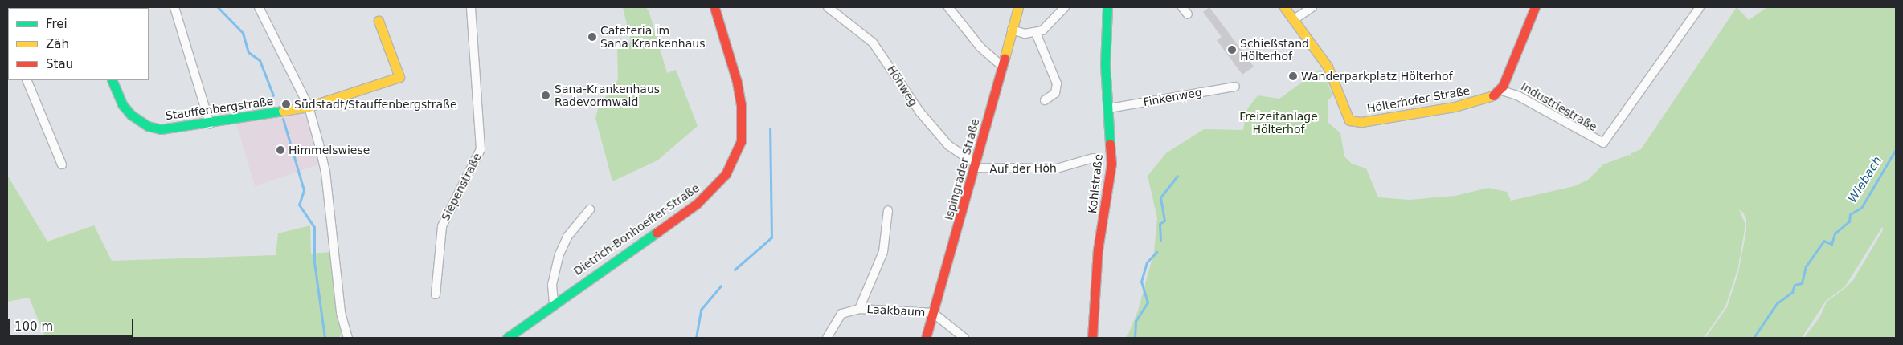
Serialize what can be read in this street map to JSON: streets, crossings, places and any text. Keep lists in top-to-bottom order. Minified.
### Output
{"streets":{"street":["Höhweg","Finkenweg","Hölterhofer Straße","Industriestraße","Stauffenbergstraße","Auf der Höh","Ispingrader Straße","Kohlstraße","Siepenstraße","Dietrich-Bonhoeffer-Straße","Laakbaum"]},"crossings":[["Höhweg","Auf der Höh"],["Höhweg","Ispingrader Straße"],["Finkenweg","Kohlstraße"],["Hölterhofer Straße","Industriestraße"],["Auf der Höh","Ispingrader Straße"],["Ispingrader Straße","Laakbaum"]],"water":["Wiebach"],"parks":["Freizeitanlage Hölterhof"],"places":["Cafeteria im Sana Krankenhaus","Schießstand Hölterhof","Wanderparkplatz Hölterhof","Sana-Krankenhaus Radevormwald","Südstadt/Stauffenbergstraße","Himmelswiese"],"legend":["Frei","Zäh","Stau"],"scale_bar":"100 m"}
